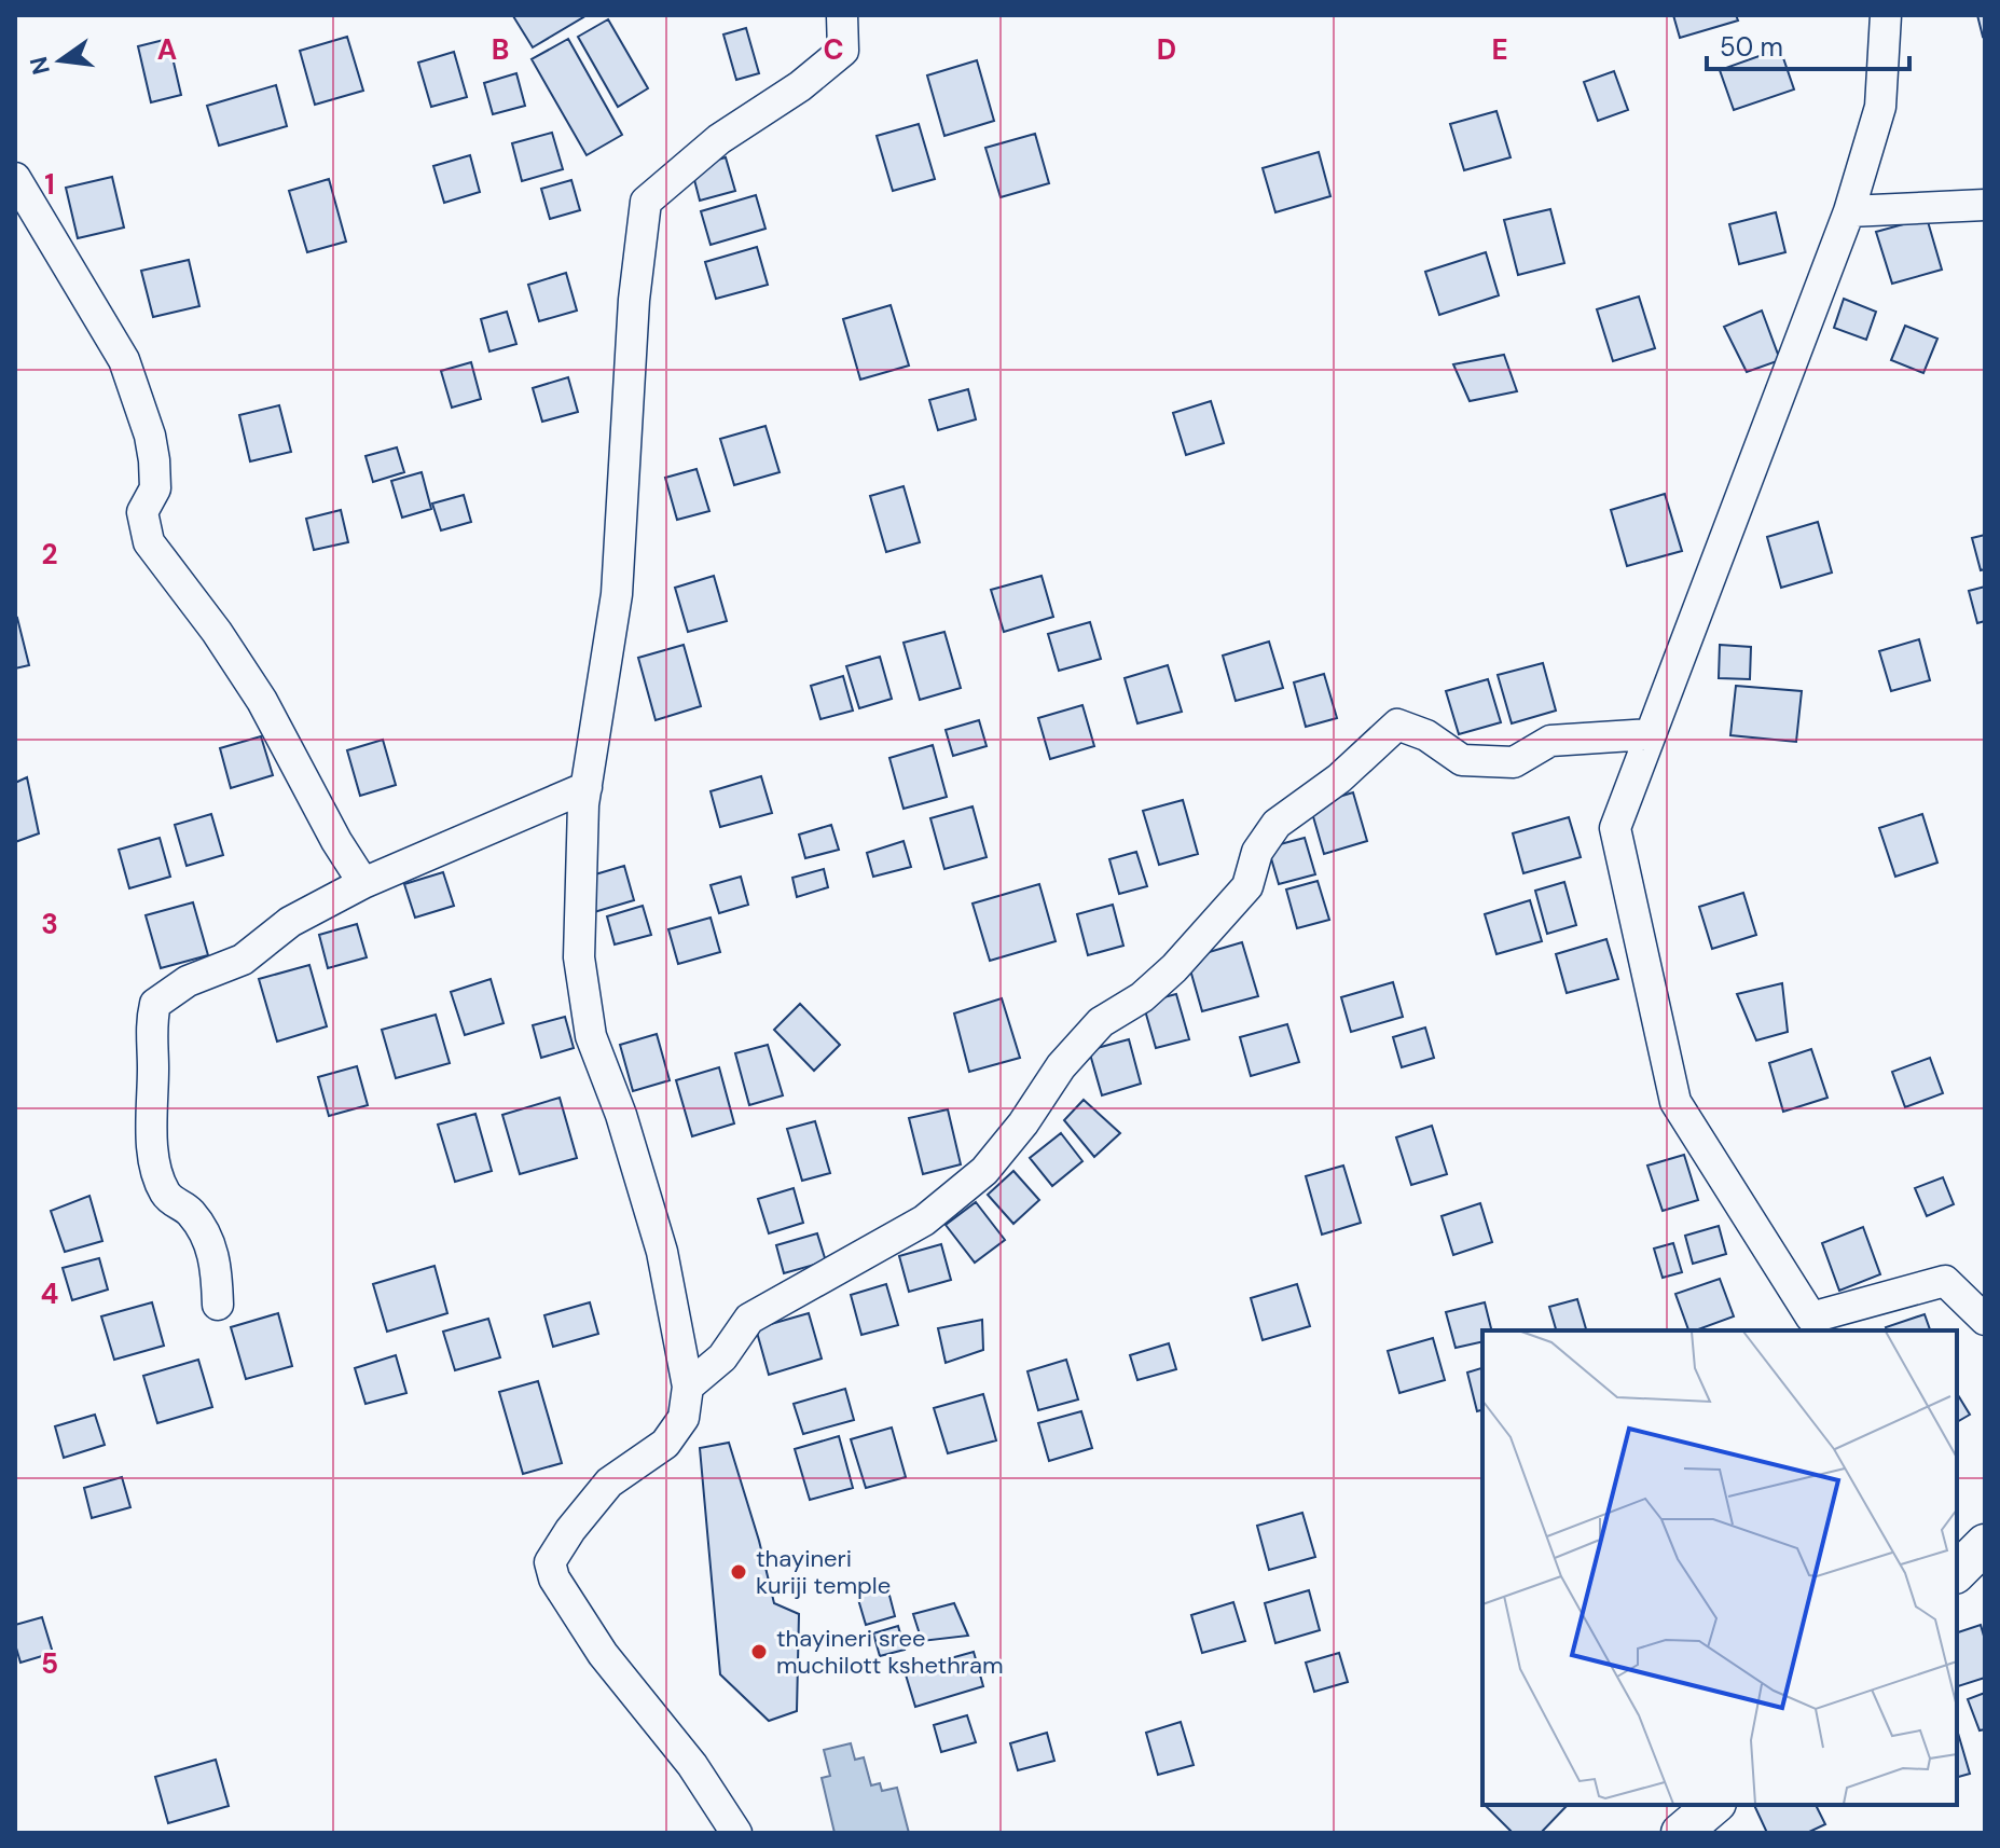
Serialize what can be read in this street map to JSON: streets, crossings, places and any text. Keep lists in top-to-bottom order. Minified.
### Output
{"places":["thayineri kuriji temple","thayineri sree muchilott kshethram"],"scale_bar":"50 m","north":"left","grid":{"columns":["A","B","C","D","E"],"rows":["1","2","3","4","5"]}}
